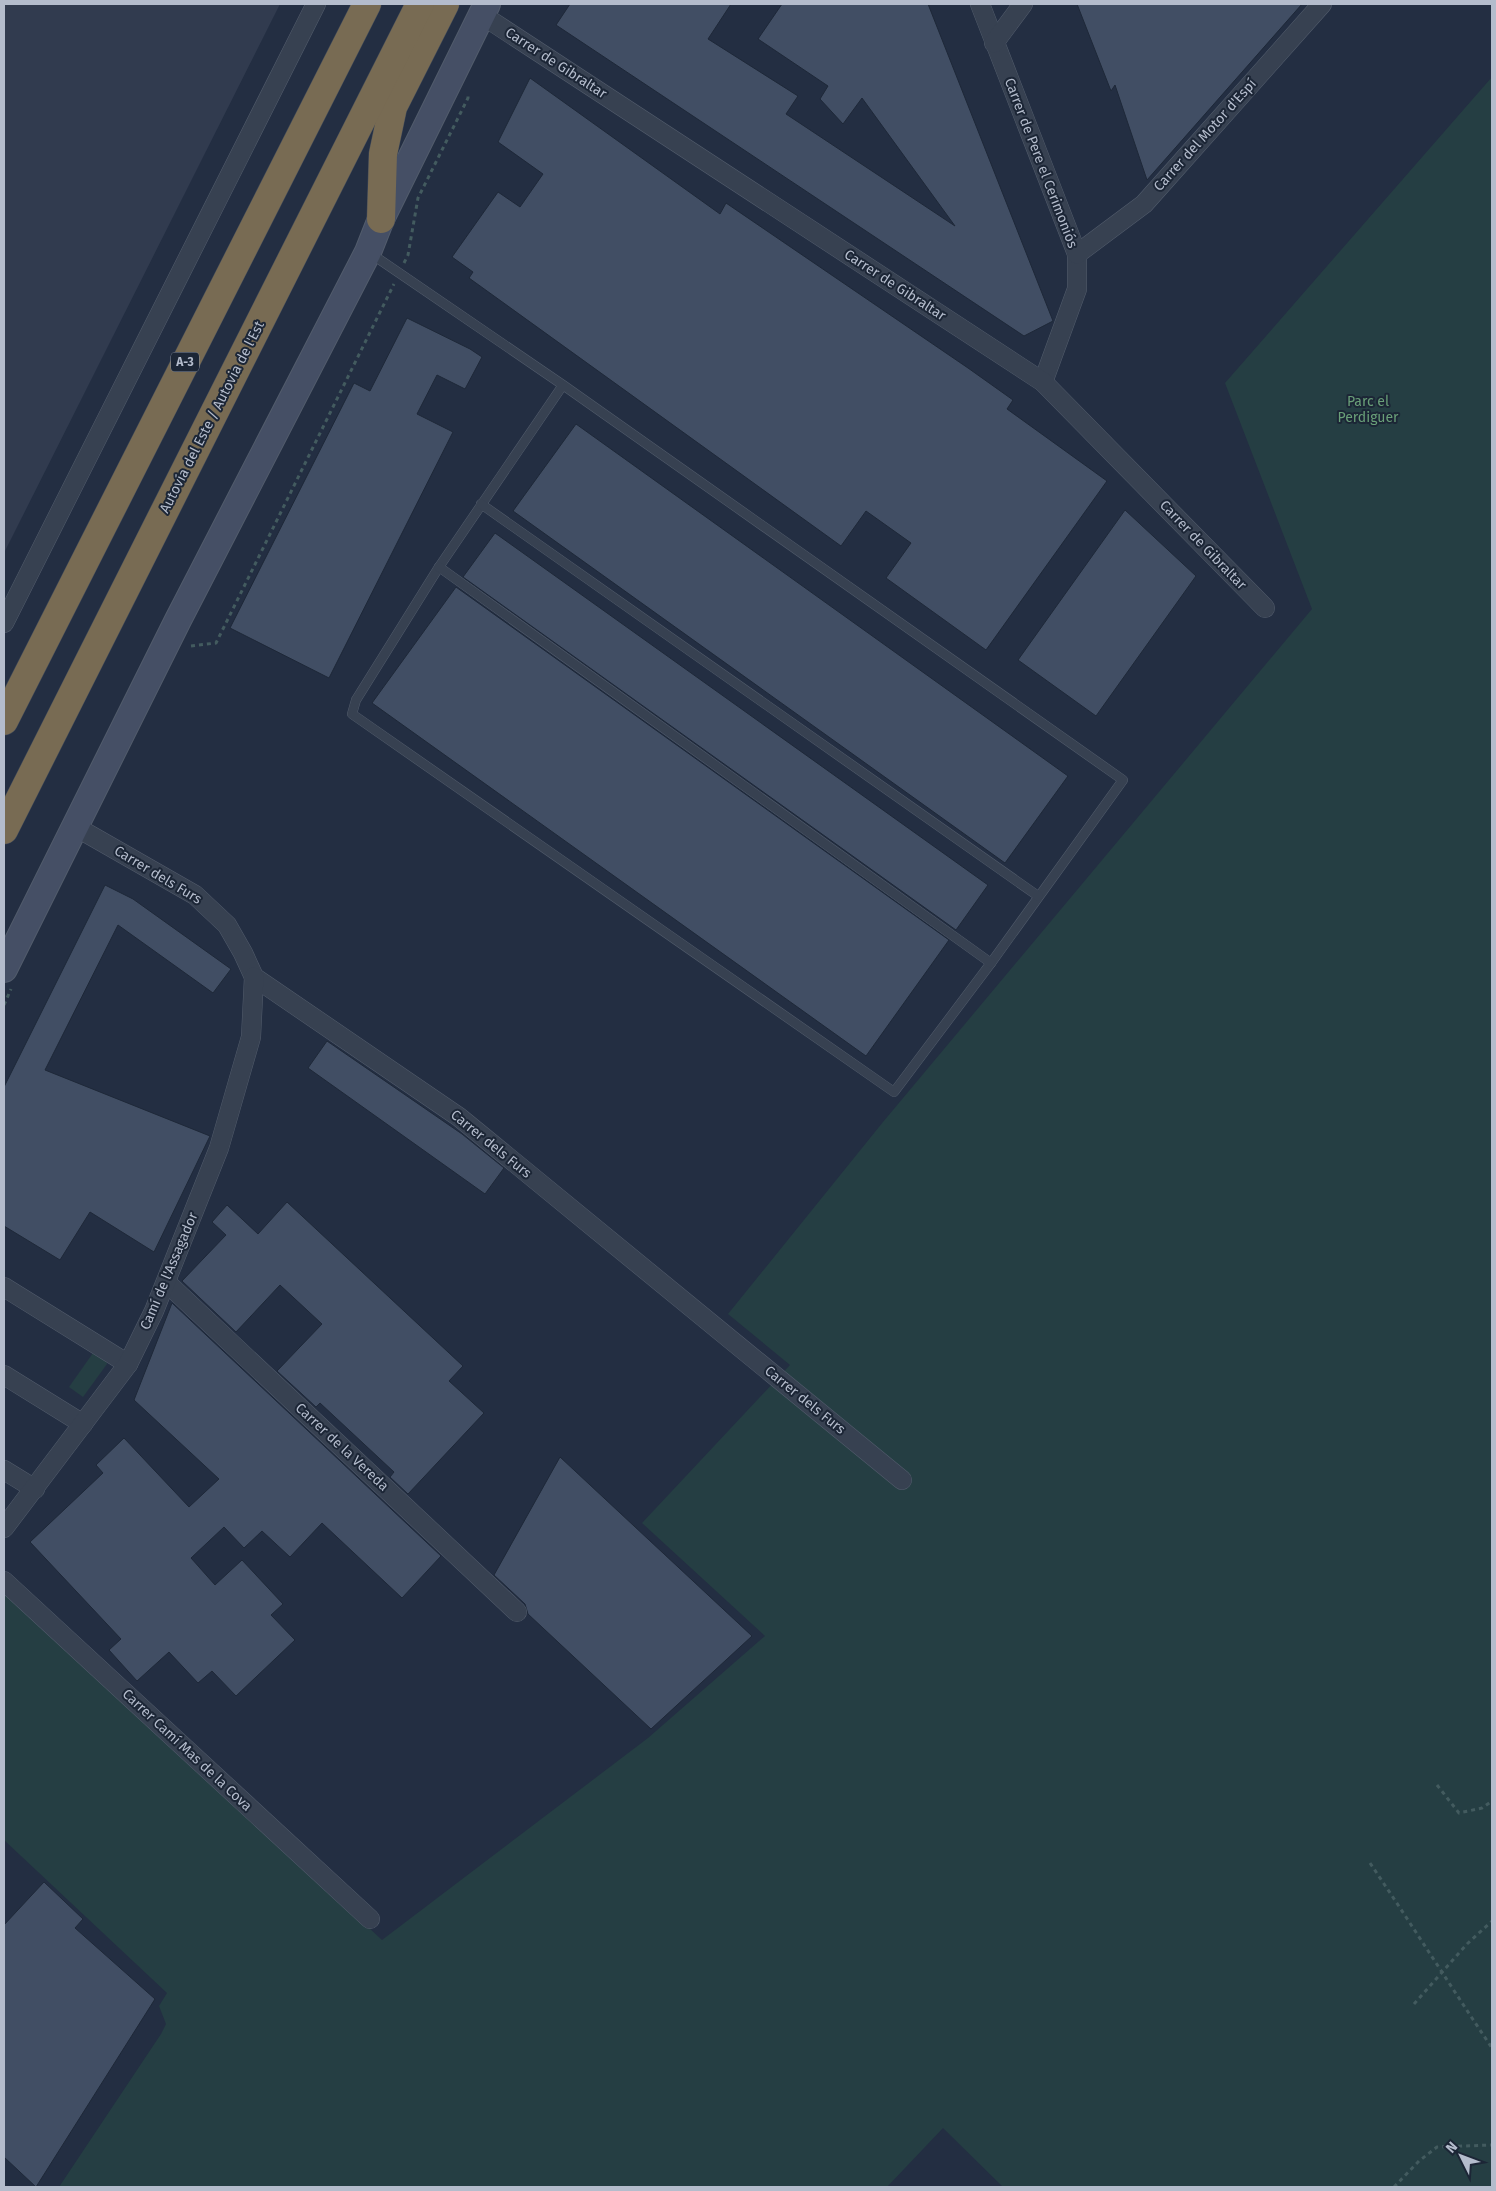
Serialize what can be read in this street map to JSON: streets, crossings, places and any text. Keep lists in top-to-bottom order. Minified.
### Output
{"streets":{"highway":["A-3","Autovía del Este / Autovia de l'Est"],"street":["Carrer de Gibraltar","Carrer del Motor d'Espí","Carrer de Pere el Cerimoniós","Carrer dels Furs","Camí de l'Assagador","Carrer de la Vereda","Carrer Camí Mas de la Cova"]},"crossings":[["Carrer de Gibraltar","Carrer de Pere el Cerimoniós"],["Carrer del Motor d'Espí","Carrer de Pere el Cerimoniós"],["Carrer dels Furs","Camí de l'Assagador"],["Camí de l'Assagador","Carrer de la Vereda"]],"parks":["Parc el Perdiguer"],"north":"top left"}
